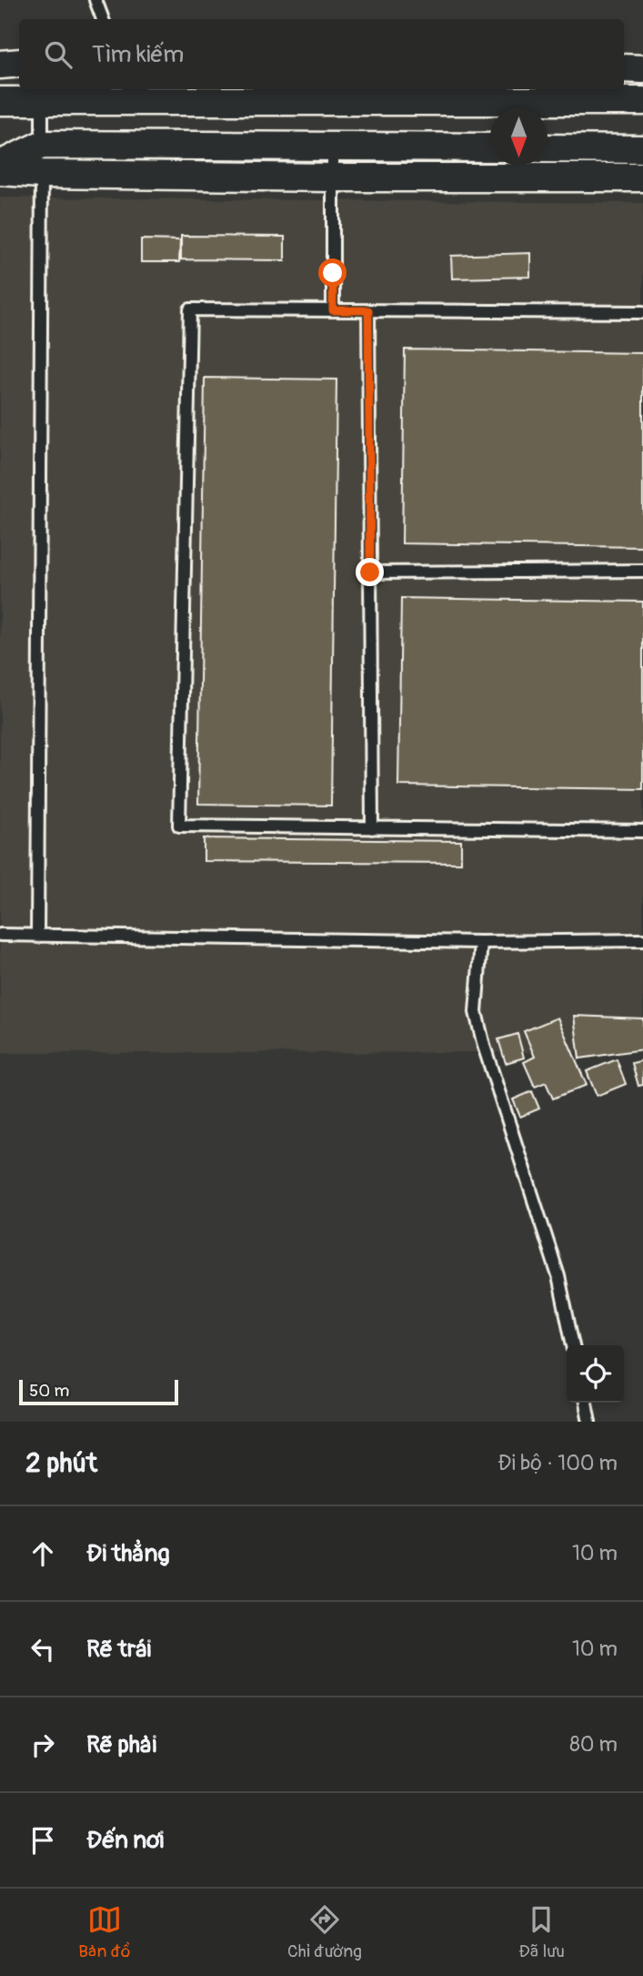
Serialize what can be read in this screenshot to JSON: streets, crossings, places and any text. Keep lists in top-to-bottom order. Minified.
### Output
{"scale_bar":"50 m","north":"bottom","page":{"search":"Tìm kiếm","scale":"50 m","heading":["2 phút","Đi bộ · 100 m"],"list":[["Đi thẳng","10 m"],["Rẽ trái","10 m"],["Rẽ phải","80 m"],"Đến nơi"],"nav":["Bản đồ","Chỉ đường","Đã lưu"]}}
